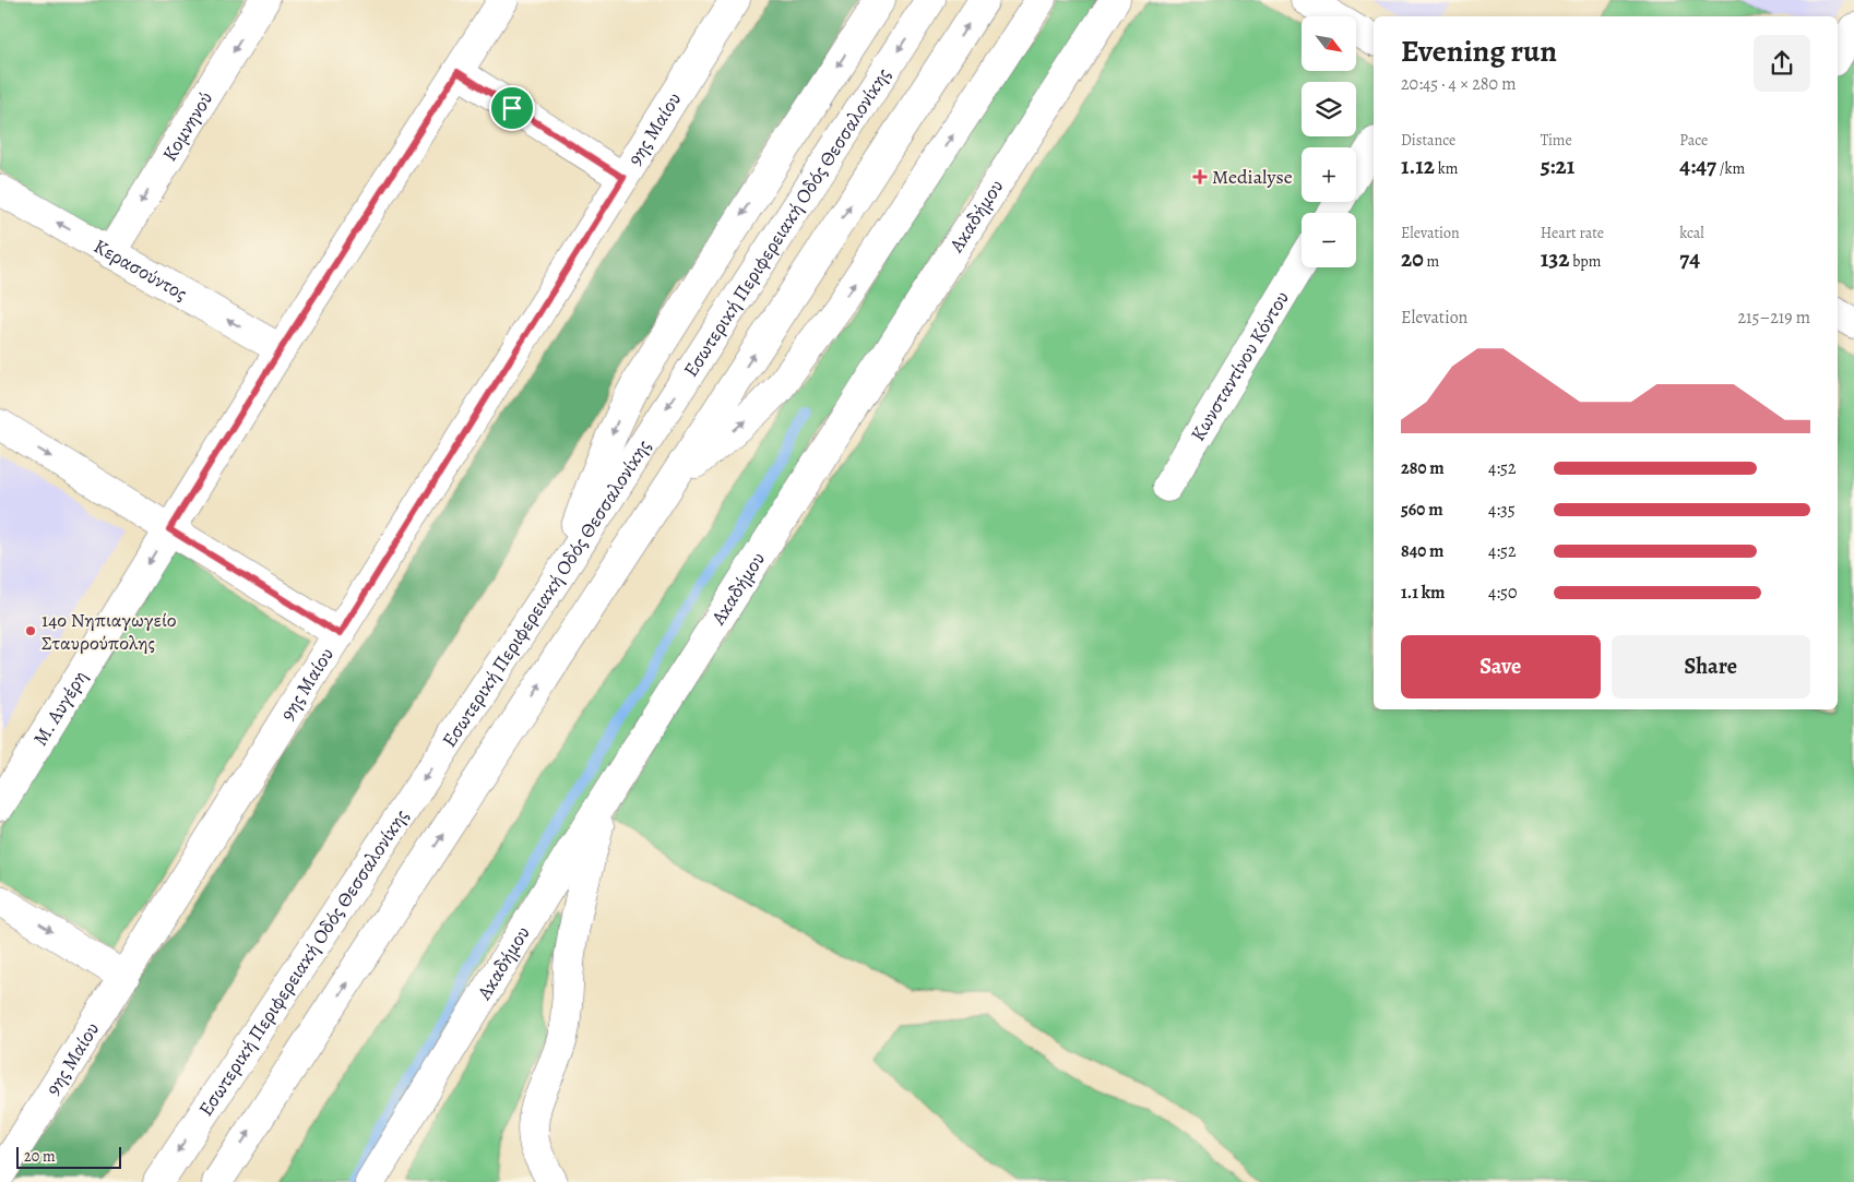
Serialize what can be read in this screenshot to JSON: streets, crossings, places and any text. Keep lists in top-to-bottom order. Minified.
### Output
{"streets":{"main road":["Κομνηνού","9ης Μαίου","Ακαδήμου","Εσωτερική Περιφερειακή Οδός Θεσσαλονίκης","Κερασούντος","Κωνσταντίνου Κόντου","Μ. Αυγέρη"]},"crossings":[["Κομνηνού","Κερασούντος"],["Κερασούντος","Μ. Αυγέρη"]],"one_way":["Κομνηνού"],"places":{"health":["Medialyse"],"other":["14ο Νηπιαγωγείο Σταυρούπολης"]},"scale_bar":"20 m","north":"bottom right","page":{"map_buttons":["+","−"],"heading":["Evening run","20:45 · 4 × 280 m"],"stats":[["Distance","1.12 km"],["Time","5:21"],["Pace","4:47 /km"],["Elevation","20 m"],["Heart rate","132 bpm"],["kcal","74"]],"chart":["Elevation","215–219 m"],"list":[{"name":"280 m","note":"4:52"},{"name":"560 m","note":"4:35"},{"name":"840 m","note":"4:52"},{"name":"1.1 km","note":"4:50"}],"buttons":["Save","Share"],"scale":"20 m"}}
